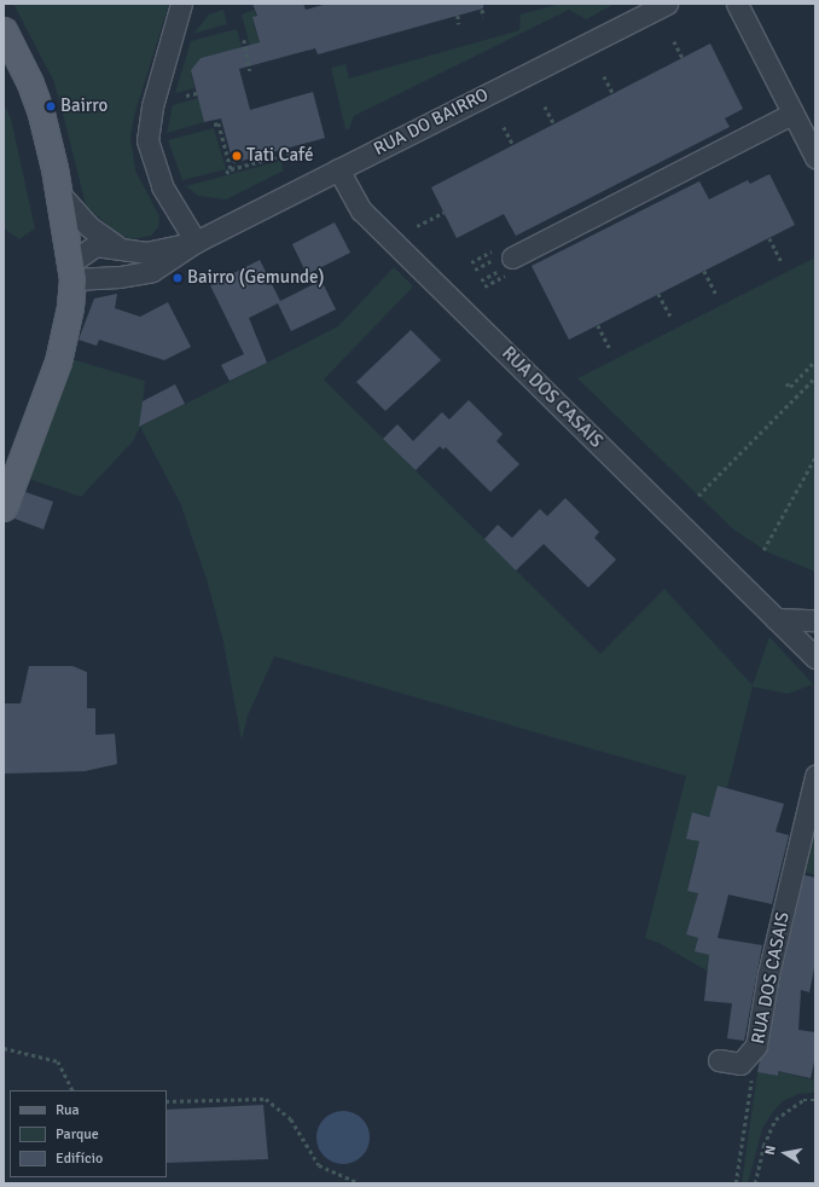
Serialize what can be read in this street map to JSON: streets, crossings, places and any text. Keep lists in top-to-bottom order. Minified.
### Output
{"streets":{"street":["RUA DO BAIRRO","RUA DOS CASAIS"]},"crossings":[["RUA DO BAIRRO","RUA DOS CASAIS"]],"places":["Bairro","Tati Café","Bairro (Gemunde)"],"legend":["Rua","Parque","Edifício"],"north":"left"}
